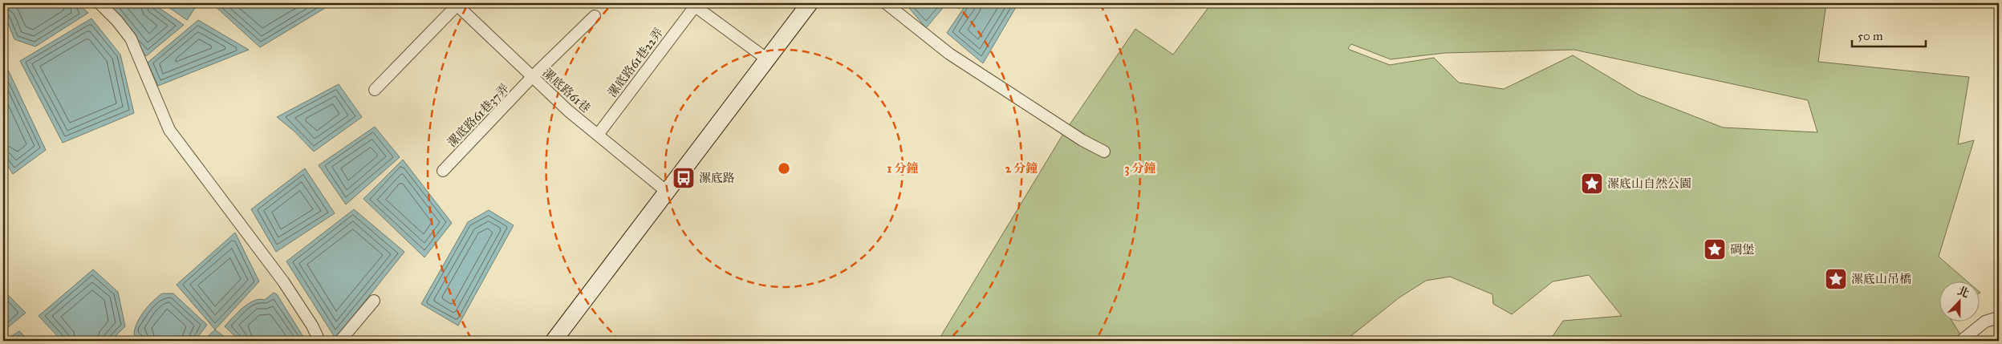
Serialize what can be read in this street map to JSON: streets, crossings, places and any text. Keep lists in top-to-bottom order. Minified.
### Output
{"streets":{"street":["漯底路61巷22弄","漯底路61巷","漯底路61巷37弄"]},"crossings":[["漯底路61巷22弄","漯底路61巷"],["漯底路61巷","漯底路61巷37弄"]],"places":{"bus stop":["漯底路"],"place":["漯底山自然公園","碉堡","漯底山吊橋"]},"scale_bar":"50 m","north":"top","rings":["1 分鐘","2 分鐘","3 分鐘"]}
